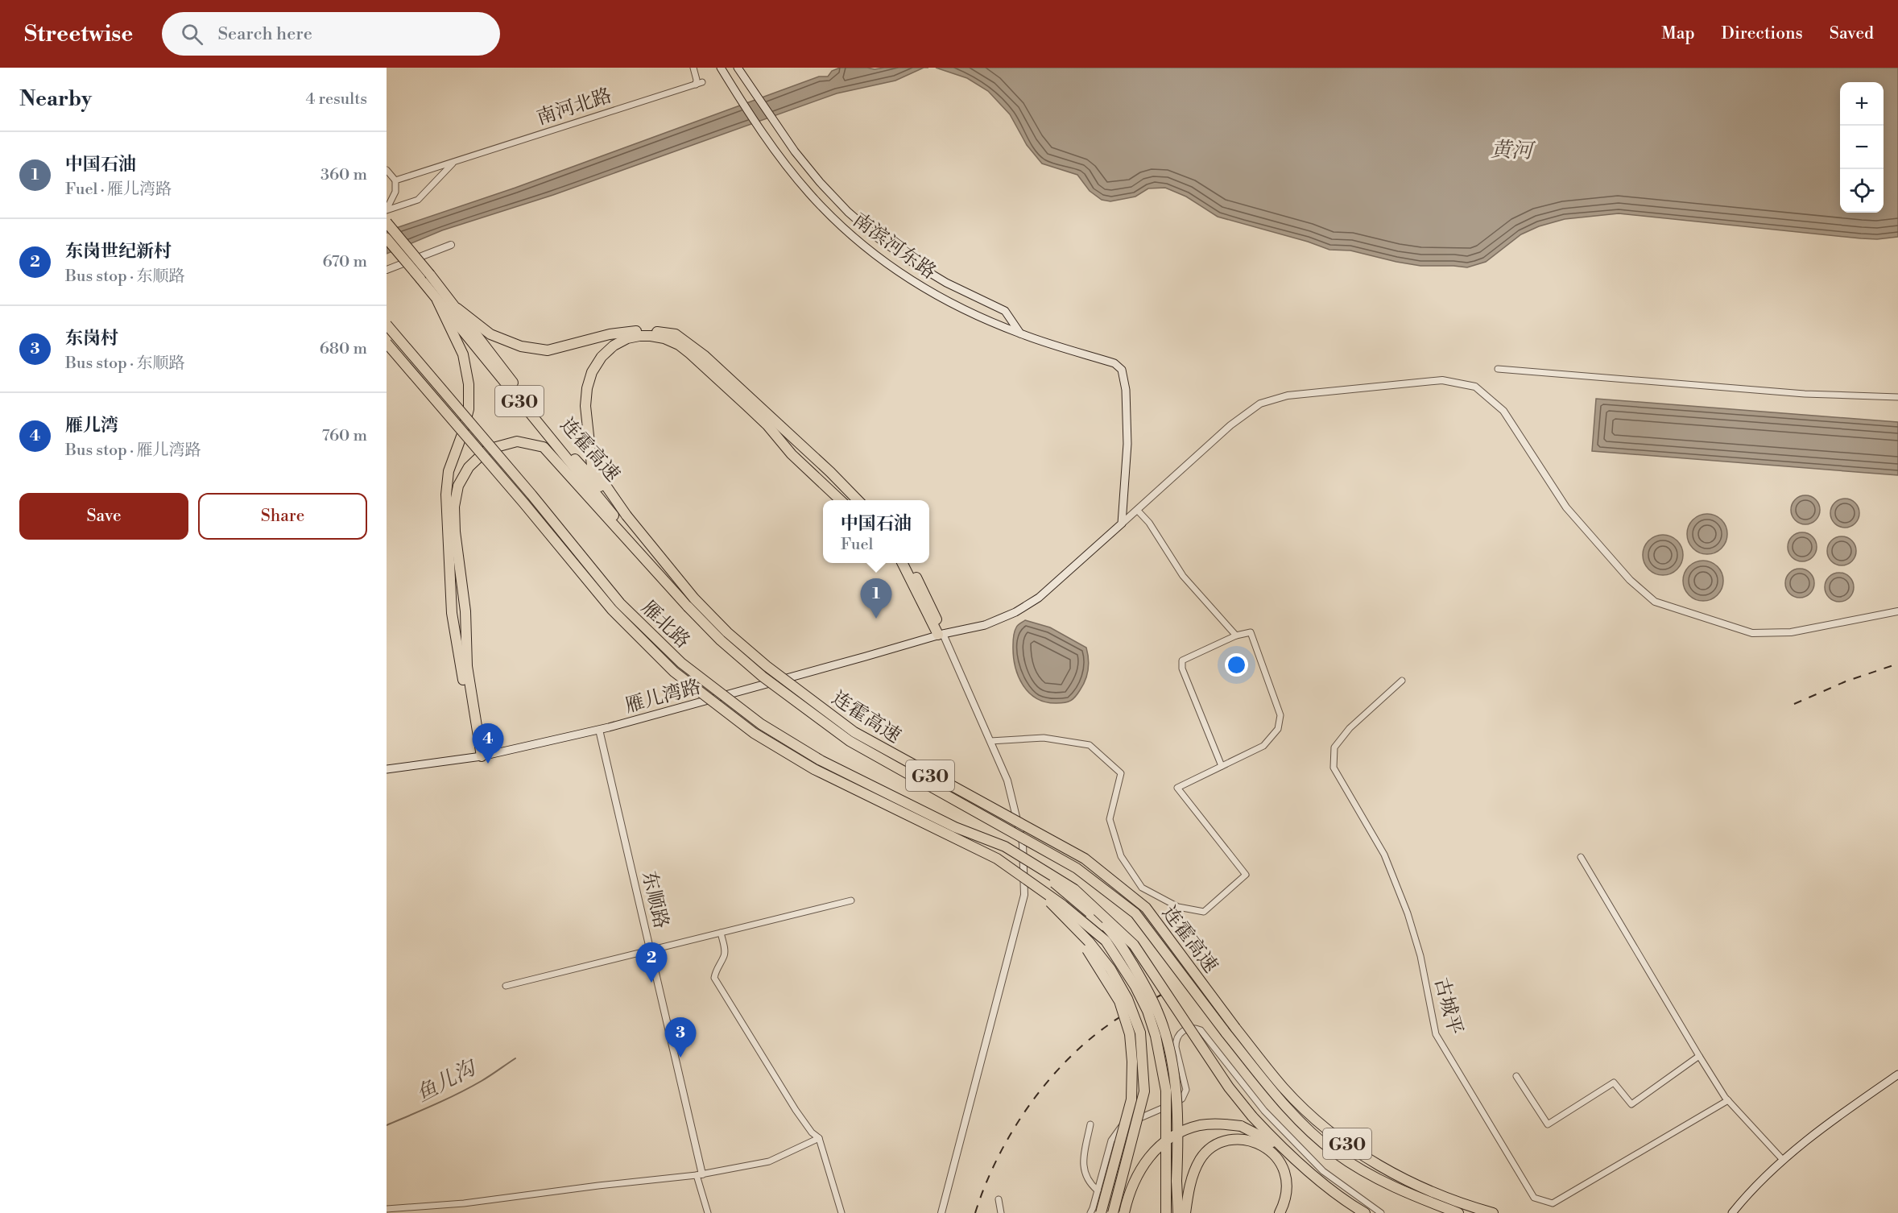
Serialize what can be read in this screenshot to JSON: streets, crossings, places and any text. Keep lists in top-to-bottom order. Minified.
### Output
{"streets":{"highway":["G30","连霍高速","雁北路"],"main road":["南滨河东路","雁儿湾路"],"street":["南河北路","东顺路","古城平"]},"crossings":[["南滨河东路","雁儿湾路"],["雁儿湾路","东顺路"]],"water":["黄河","鱼儿沟"],"page":{"header":"Streetwise","search":"Search here","nav":["Map","Directions","Saved"],"heading":["Nearby","4 results"],"map_buttons":["+","−"],"list":[{"mark":"1","name":"中国石油","note":"Fuel · 雁儿湾路","value":"360 m"},{"mark":"2","name":"东岗世纪新村","note":"Bus stop · 东顺路","value":"670 m"},{"mark":"3","name":"东岗村","note":"Bus stop · 东顺路","value":"680 m"},{"mark":"4","name":"雁儿湾","note":"Bus stop · 雁儿湾路","value":"760 m"}],"buttons":["Save","Share"],"popup":["中国石油","Fuel"],"pins":["1","4","2","3"]}}
